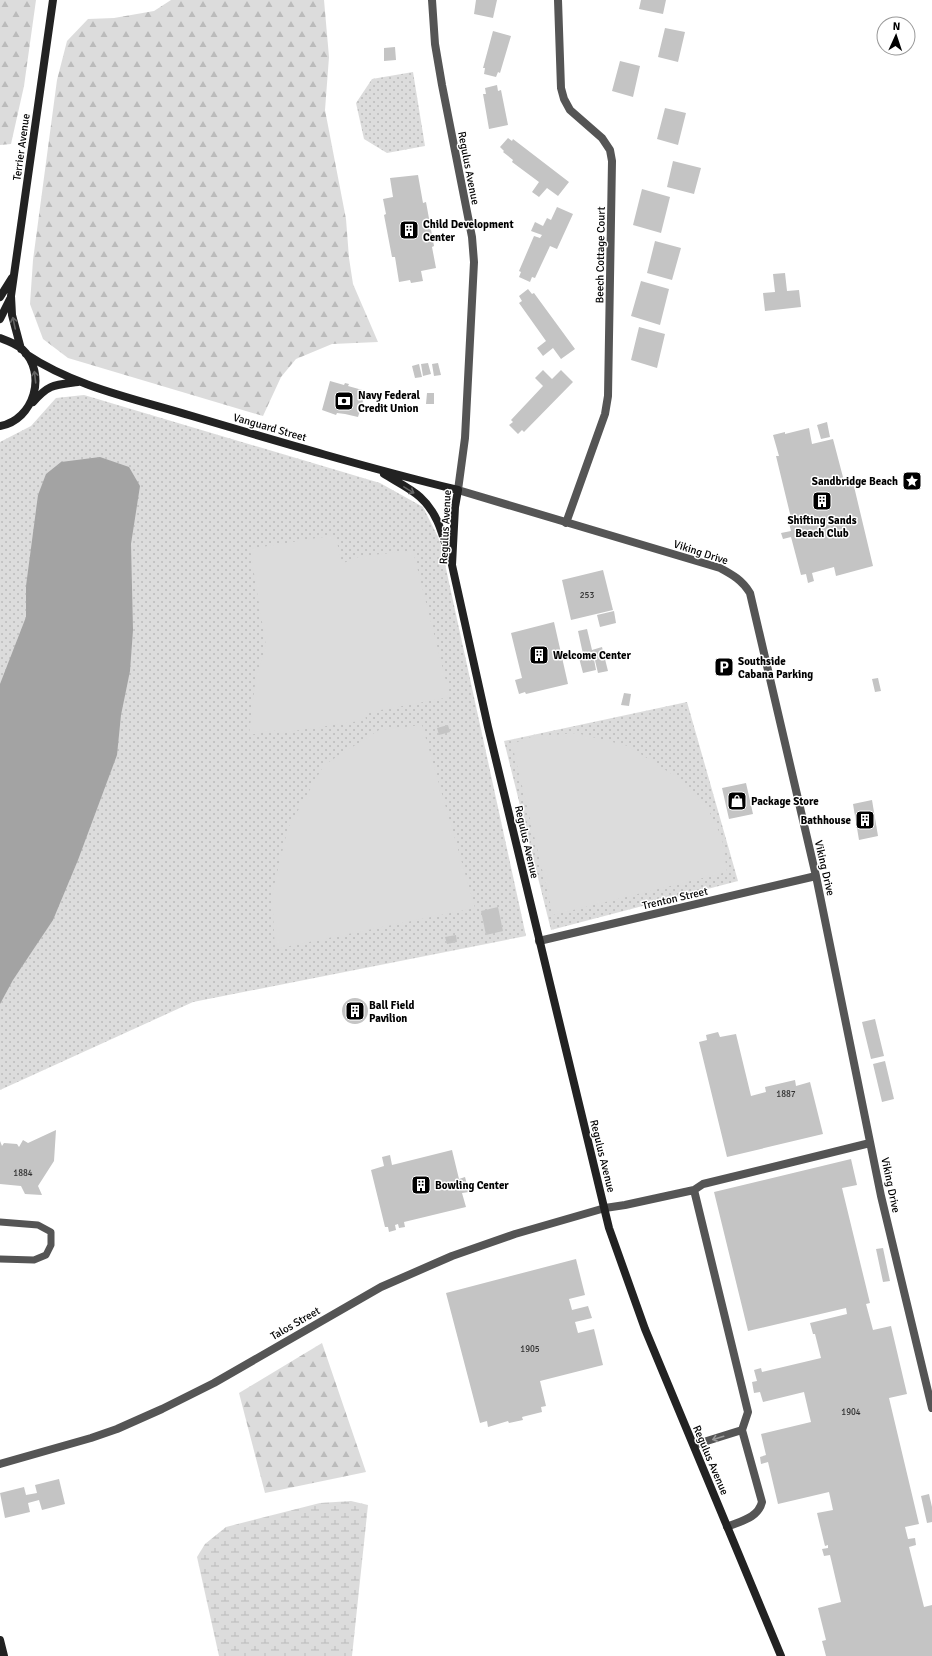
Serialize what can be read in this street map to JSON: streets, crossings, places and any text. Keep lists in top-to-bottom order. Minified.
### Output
{"streets":{"street":["Terrier Avenue","Regulus Avenue","Beech Cottage Court","Vanguard Street","Viking Drive","Trenton Street","Talos Street"]},"crossings":[["Terrier Avenue","Vanguard Street"],["Regulus Avenue","Vanguard Street"],["Regulus Avenue","Viking Drive"],["Regulus Avenue","Trenton Street"],["Regulus Avenue","Talos Street"],["Beech Cottage Court","Viking Drive"],["Vanguard Street","Viking Drive"],["Viking Drive","Trenton Street"],["Viking Drive","Talos Street"]],"places":{"building":["Child Development Center","Shifting Sands Beach Club","Welcome Center","Bathhouse","Ball Field Pavilion","Bowling Center"],"bank":["Navy Federal Credit Union"],"place":["Sandbridge Beach"],"parking":["Southside Cabana Parking"],"shop":["Package Store"]},"house_numbers":["253","1887","1884","1905","1904"],"north":"top"}
